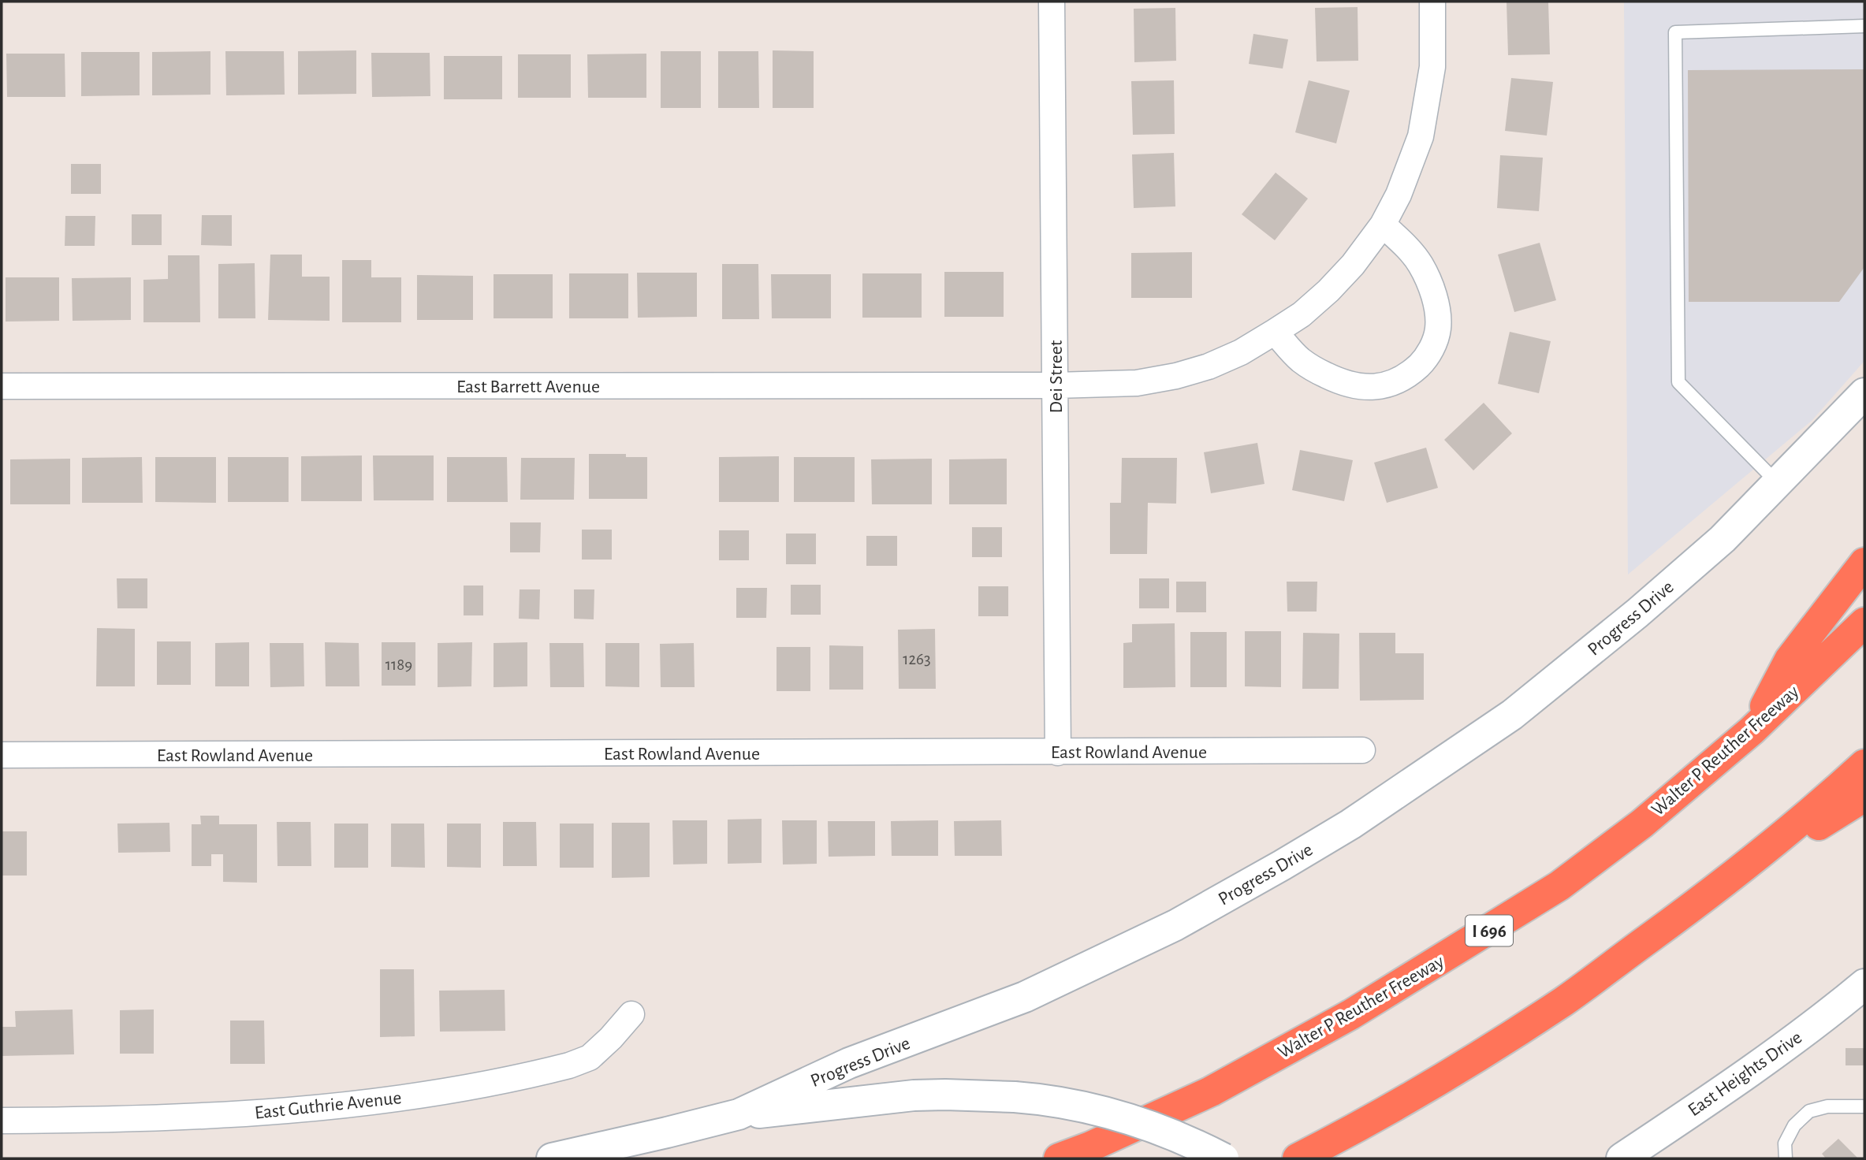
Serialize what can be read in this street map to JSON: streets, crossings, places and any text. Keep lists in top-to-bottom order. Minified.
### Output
{"streets":{"highway":["Walter P Reuther Freeway","I 696"],"main road":["Progress Drive","East Heights Drive"],"street":["Dei Street","East Barrett Avenue","East Rowland Avenue","East Guthrie Avenue"]},"crossings":[["Dei Street","East Barrett Avenue"],["Dei Street","East Rowland Avenue"]],"house_numbers":["1263","1189"]}
